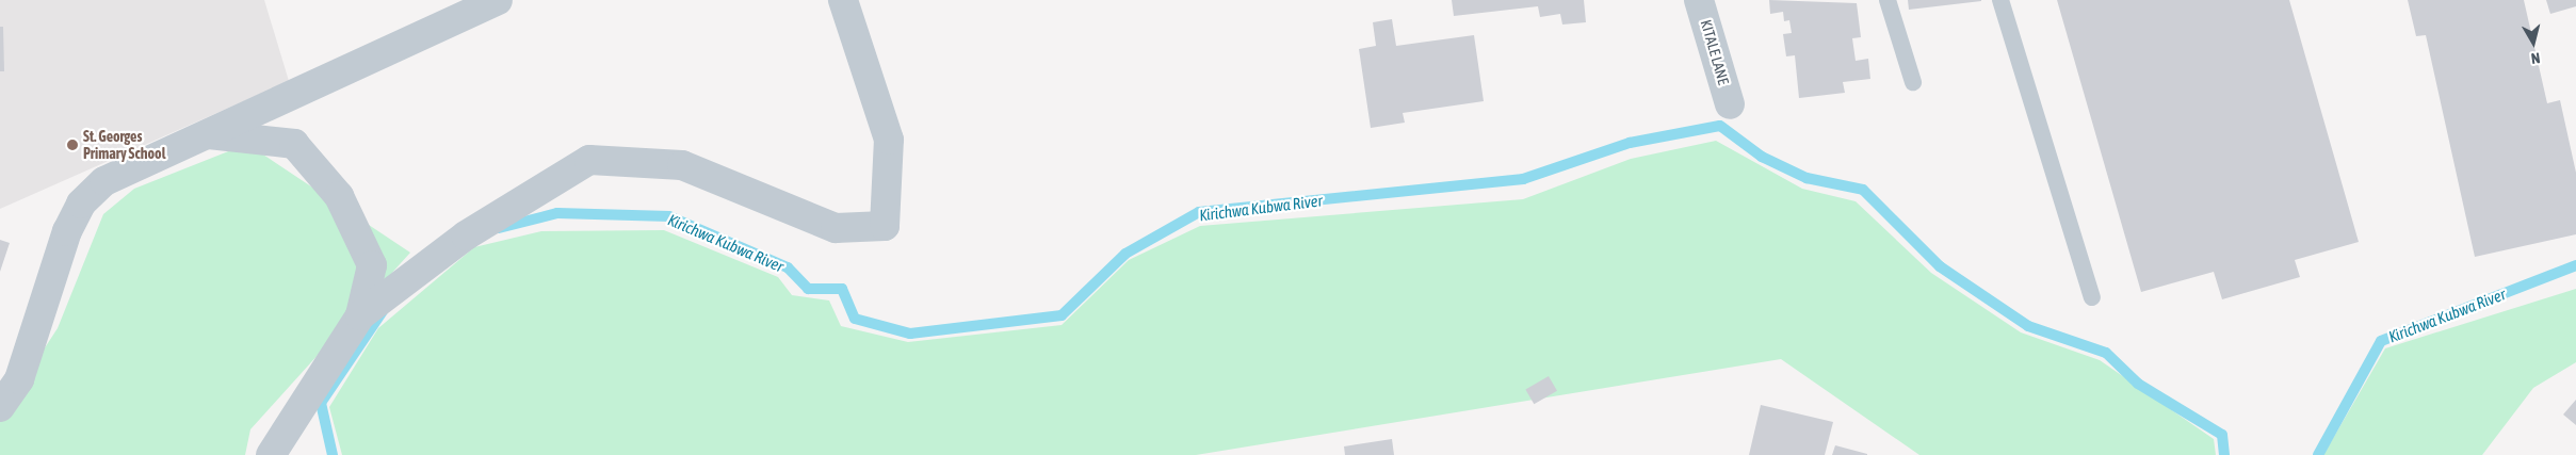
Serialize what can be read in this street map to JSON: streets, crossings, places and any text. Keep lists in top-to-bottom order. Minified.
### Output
{"streets":{"street":["KITALE LANE"]},"water":["Kirichwa Kubwa River"],"places":["St. Georges Primary School"],"north":"bottom"}
